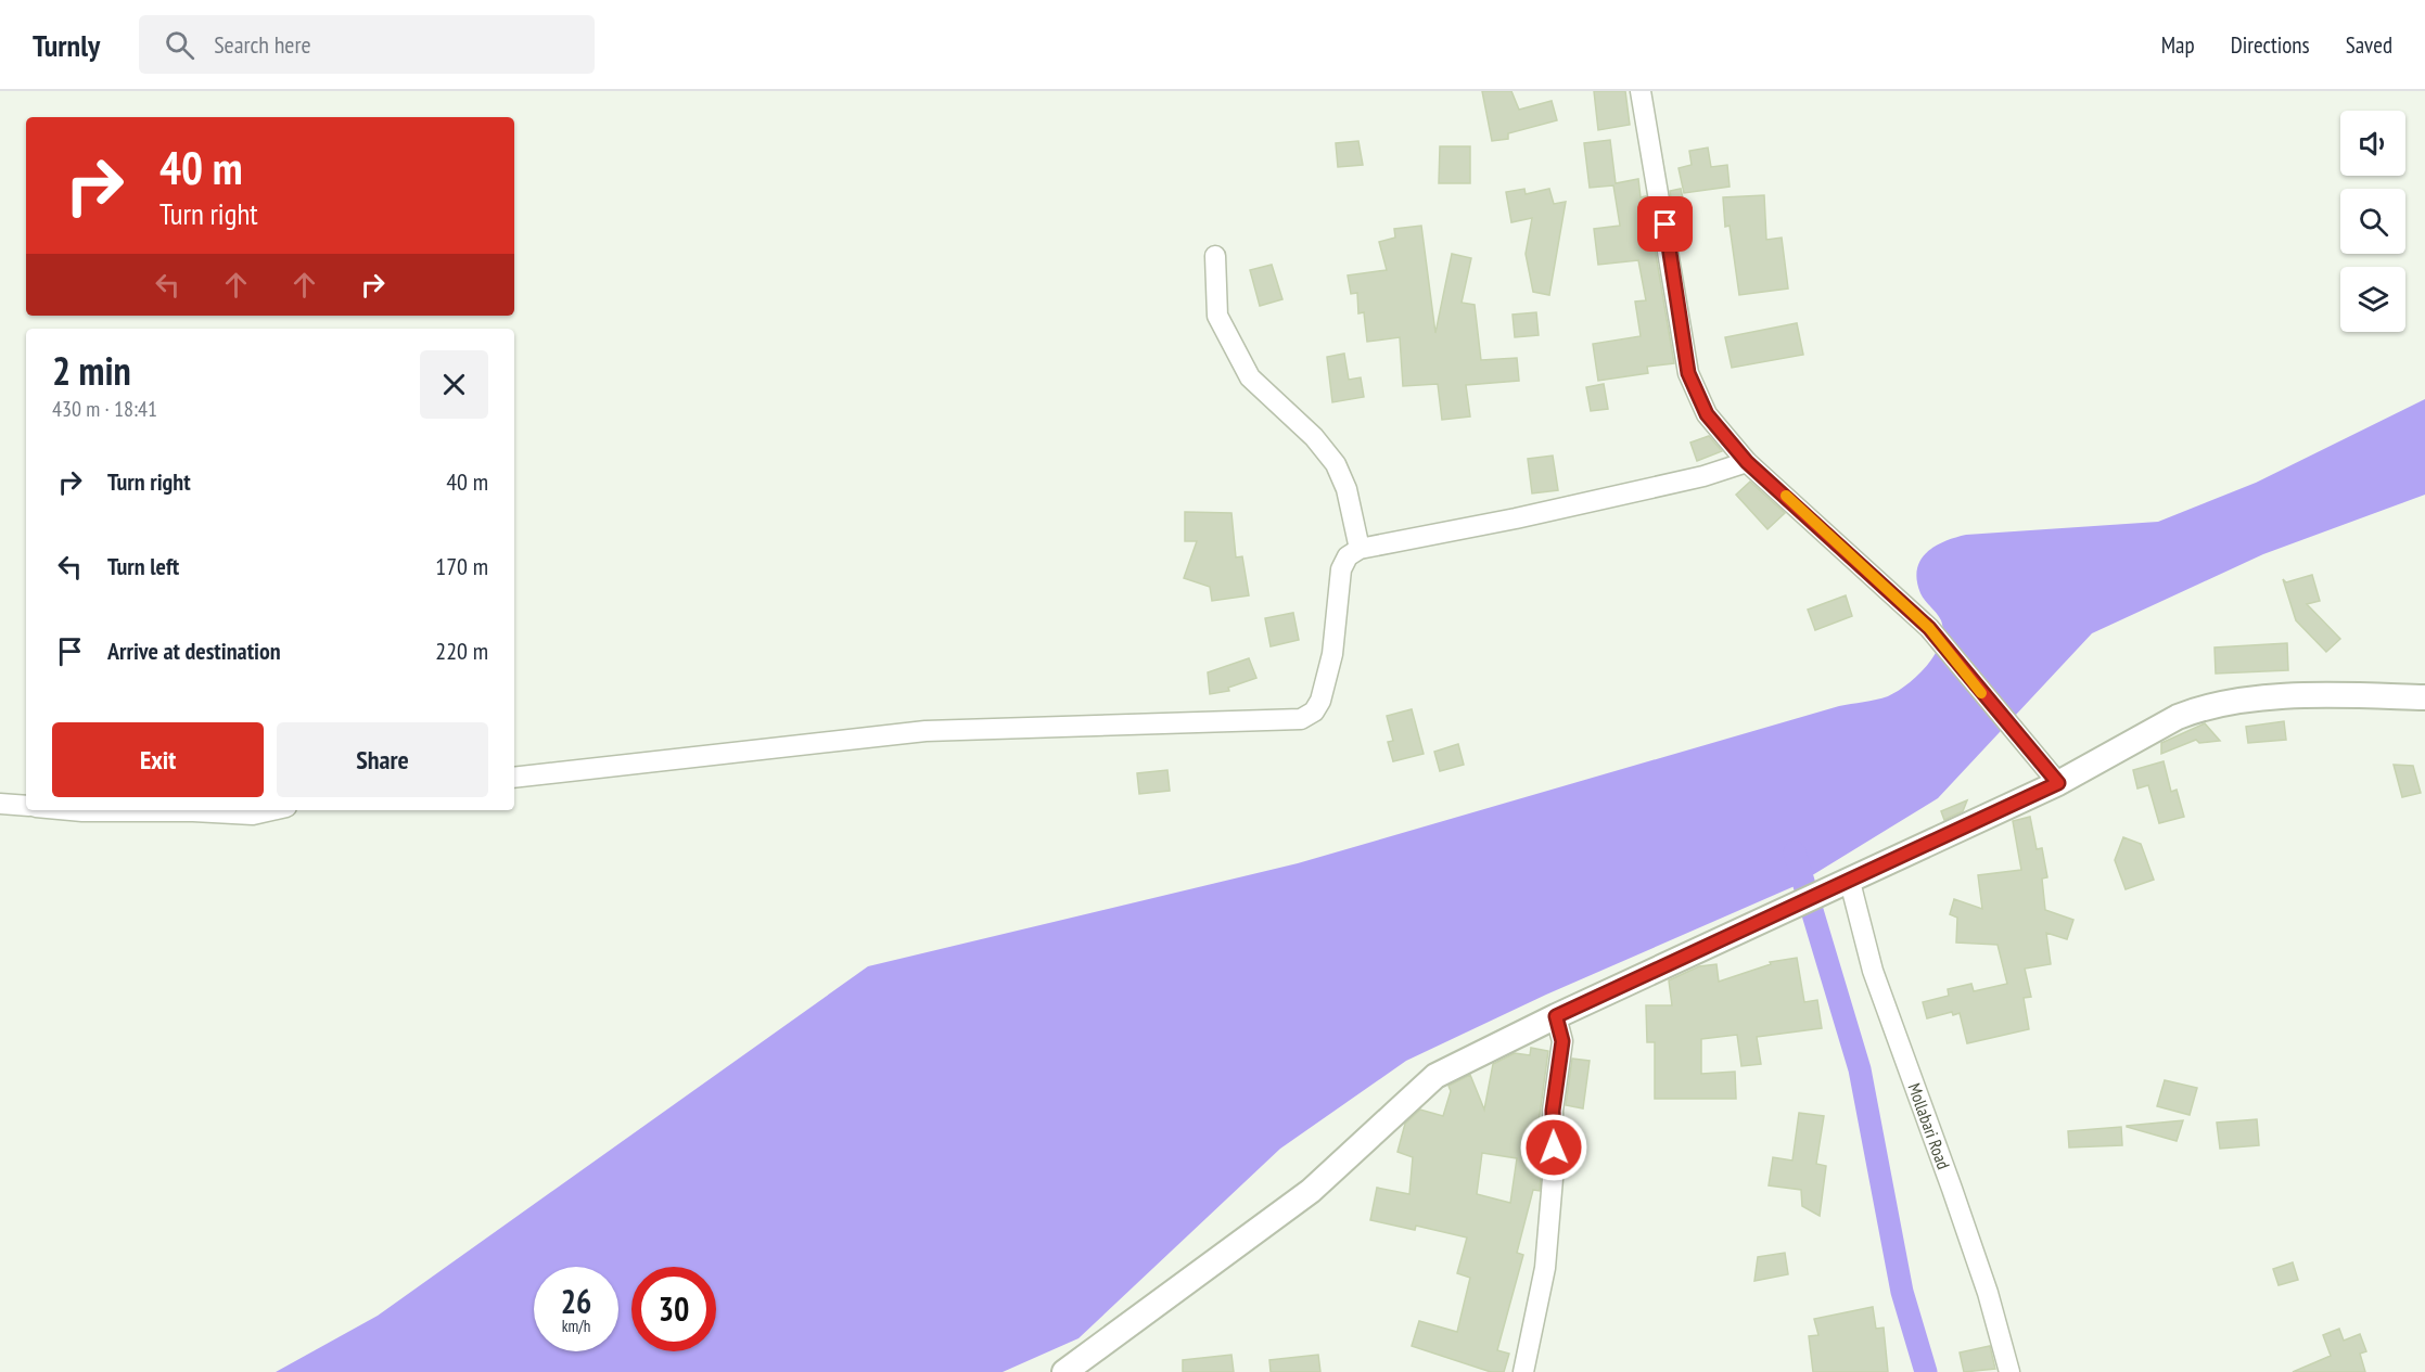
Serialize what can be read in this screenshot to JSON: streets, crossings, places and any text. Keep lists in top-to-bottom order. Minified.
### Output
{"streets":{"street":["Mollabari Road"]},"page":{"header":"Turnly","search":"Search here","nav":["Map","Directions","Saved"],"turn":["40 m","Turn right"],"heading":["2 min","430 m · 18:41"],"list":[{"name":"Turn right","value":"40 m"},{"name":"Turn left","value":"170 m"},{"name":"Arrive at destination","value":"220 m"}],"buttons":["Exit","Share"],"speed":"26 km/h","limit":"30"}}
